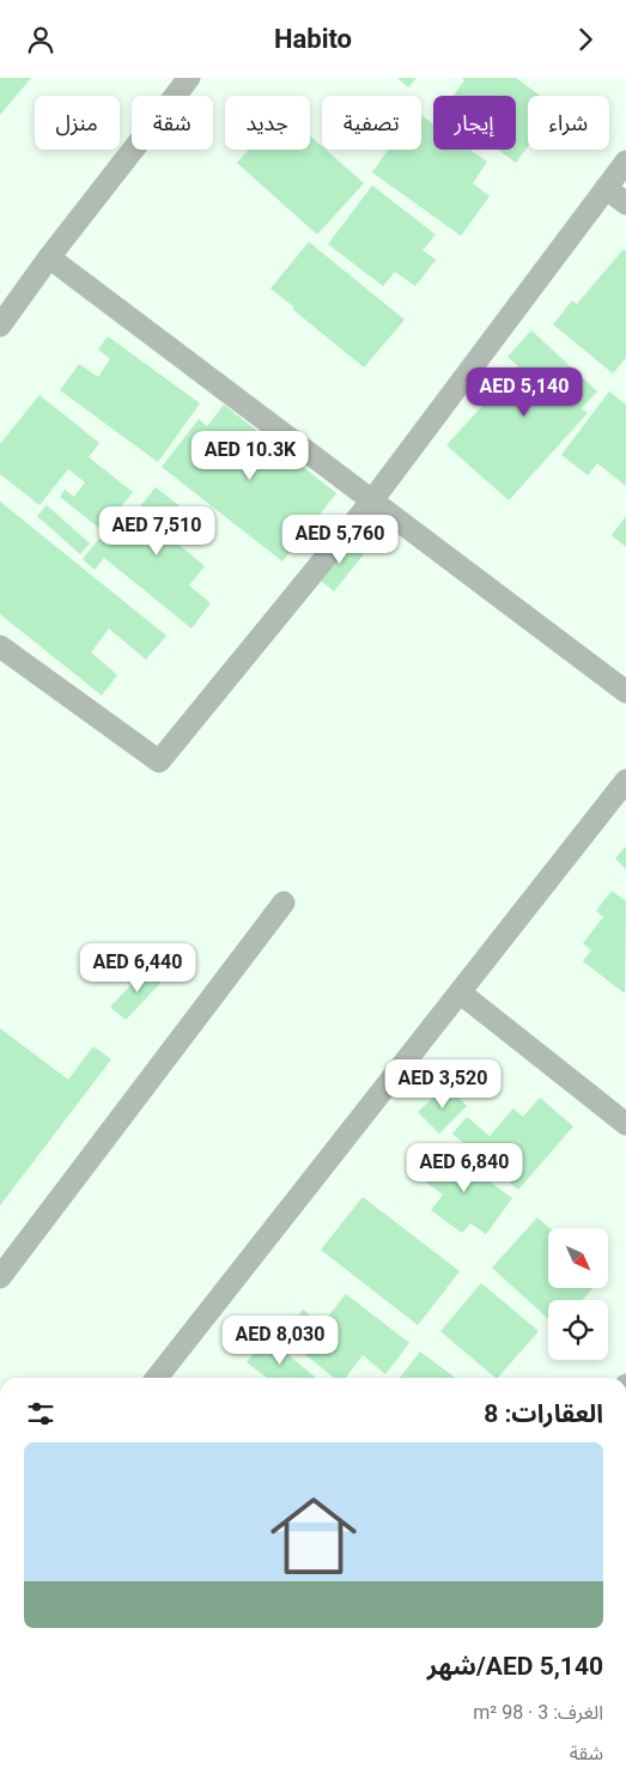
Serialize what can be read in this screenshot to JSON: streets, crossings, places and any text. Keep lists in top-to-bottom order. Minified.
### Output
{"north":"bottom right","page":{"header":"Habito","chip":["شراء","إيجار","تصفية","جديد","شقة","منزل"],"price":["AED 5,140","AED 10.3K","AED 7,510","AED 5,760","AED 6,440","AED 3,520","AED 6,840","AED 8,030"],"heading":"العقارات: 8","list":[{"name":"AED 5,140/شهر","note":"الغرف: 3 · 98 m² · شقة"}]}}
